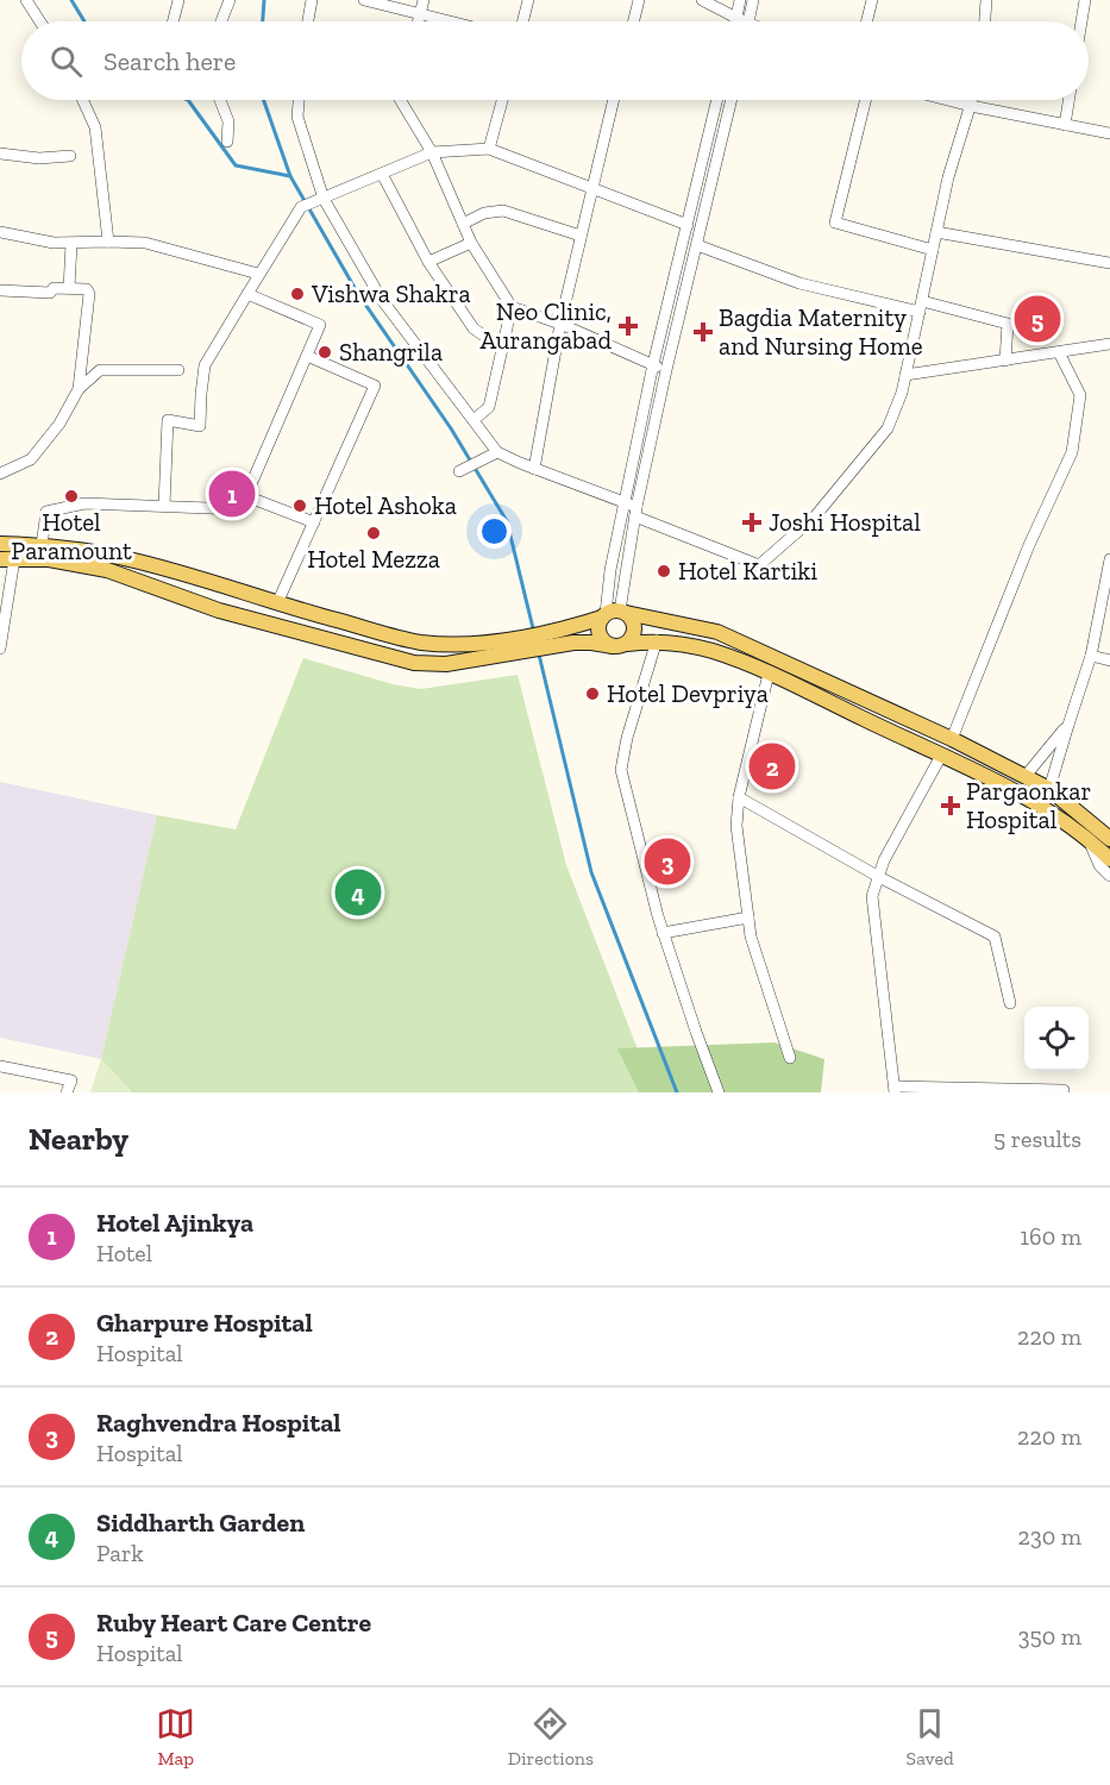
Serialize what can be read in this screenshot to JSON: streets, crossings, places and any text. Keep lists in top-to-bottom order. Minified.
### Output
{"places":{"other":["Vishwa Shakra","Shangrila","Hotel Paramount","Hotel Ashoka","Hotel Mezza","Hotel Kartiki","Hotel Devpriya"],"health":["Neo Clinic, Aurangabad","Bagdia Maternity and Nursing Home","Joshi Hospital","Pargaonkar Hospital"]},"page":{"search":"Search here","pins":["5","1","2","3","4"],"heading":["Nearby","5 results"],"list":[{"mark":"1","name":"Hotel Ajinkya","note":"Hotel","value":"160 m"},{"mark":"2","name":"Gharpure Hospital","note":"Hospital","value":"220 m"},{"mark":"3","name":"Raghvendra Hospital","note":"Hospital","value":"220 m"},{"mark":"4","name":"Siddharth Garden","note":"Park","value":"230 m"},{"mark":"5","name":"Ruby Heart Care Centre","note":"Hospital","value":"350 m"}],"nav":["Map","Directions","Saved"]}}
